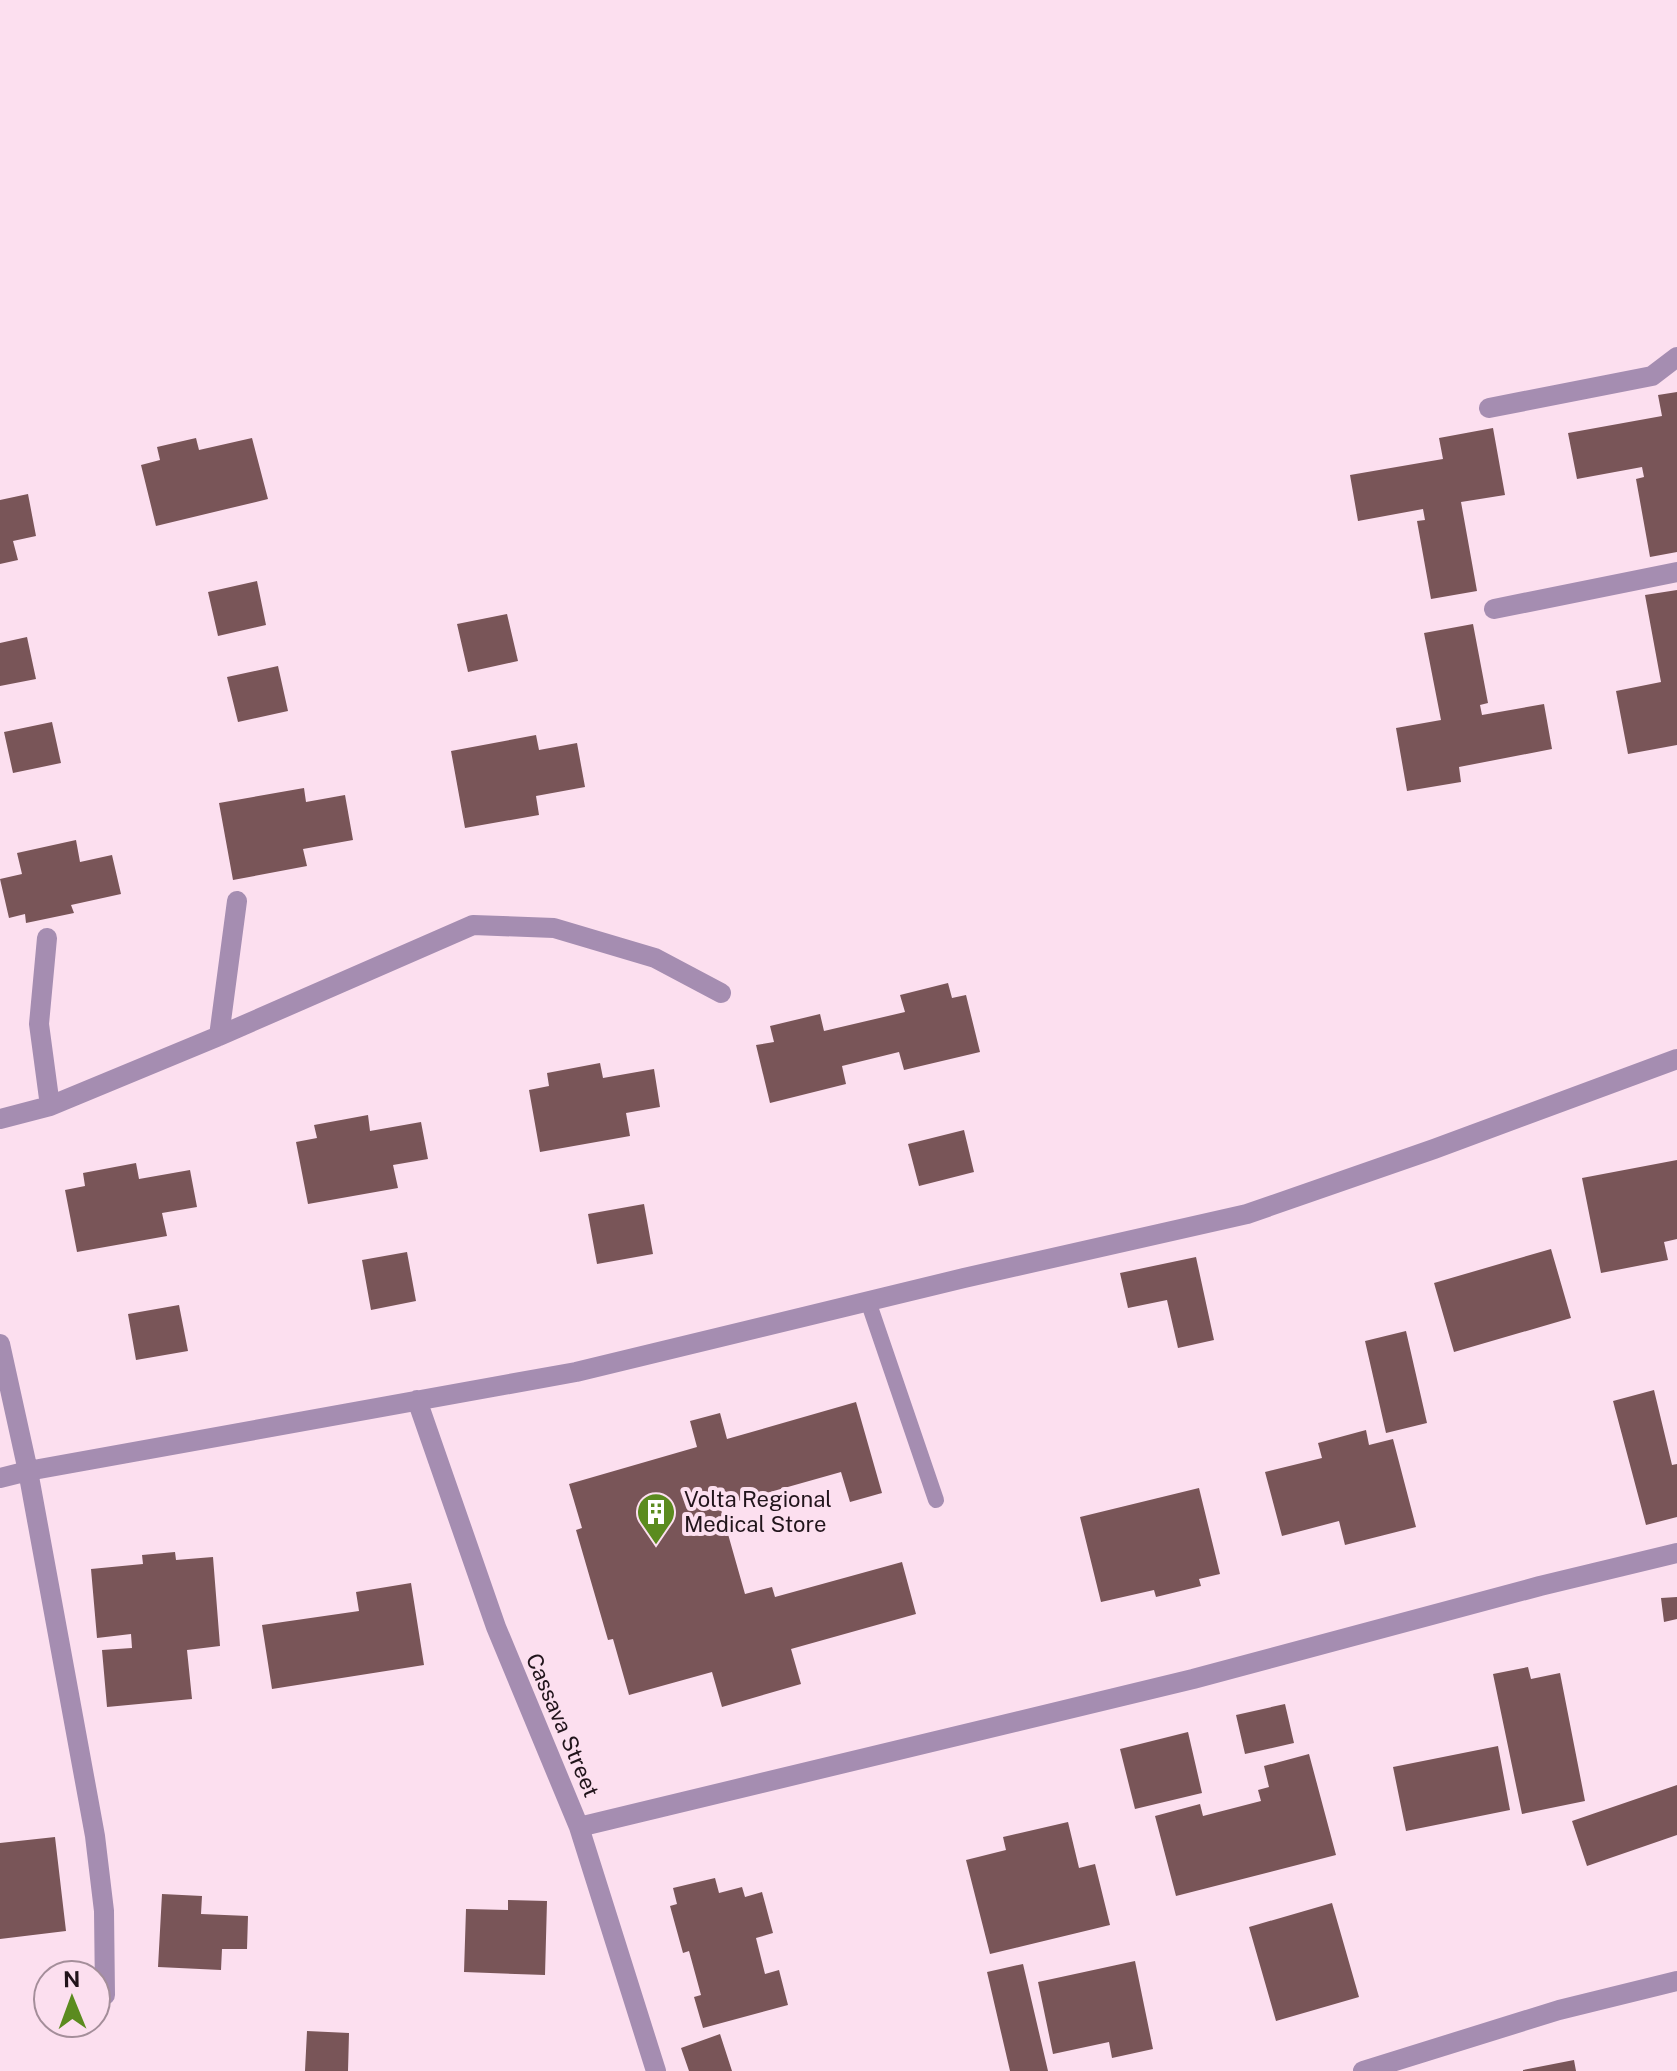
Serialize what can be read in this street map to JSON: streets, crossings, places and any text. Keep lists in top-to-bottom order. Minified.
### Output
{"streets":{"street":["Cassava Street"]},"places":{"building":["Volta Regional Medical Store"]},"north":"top"}
